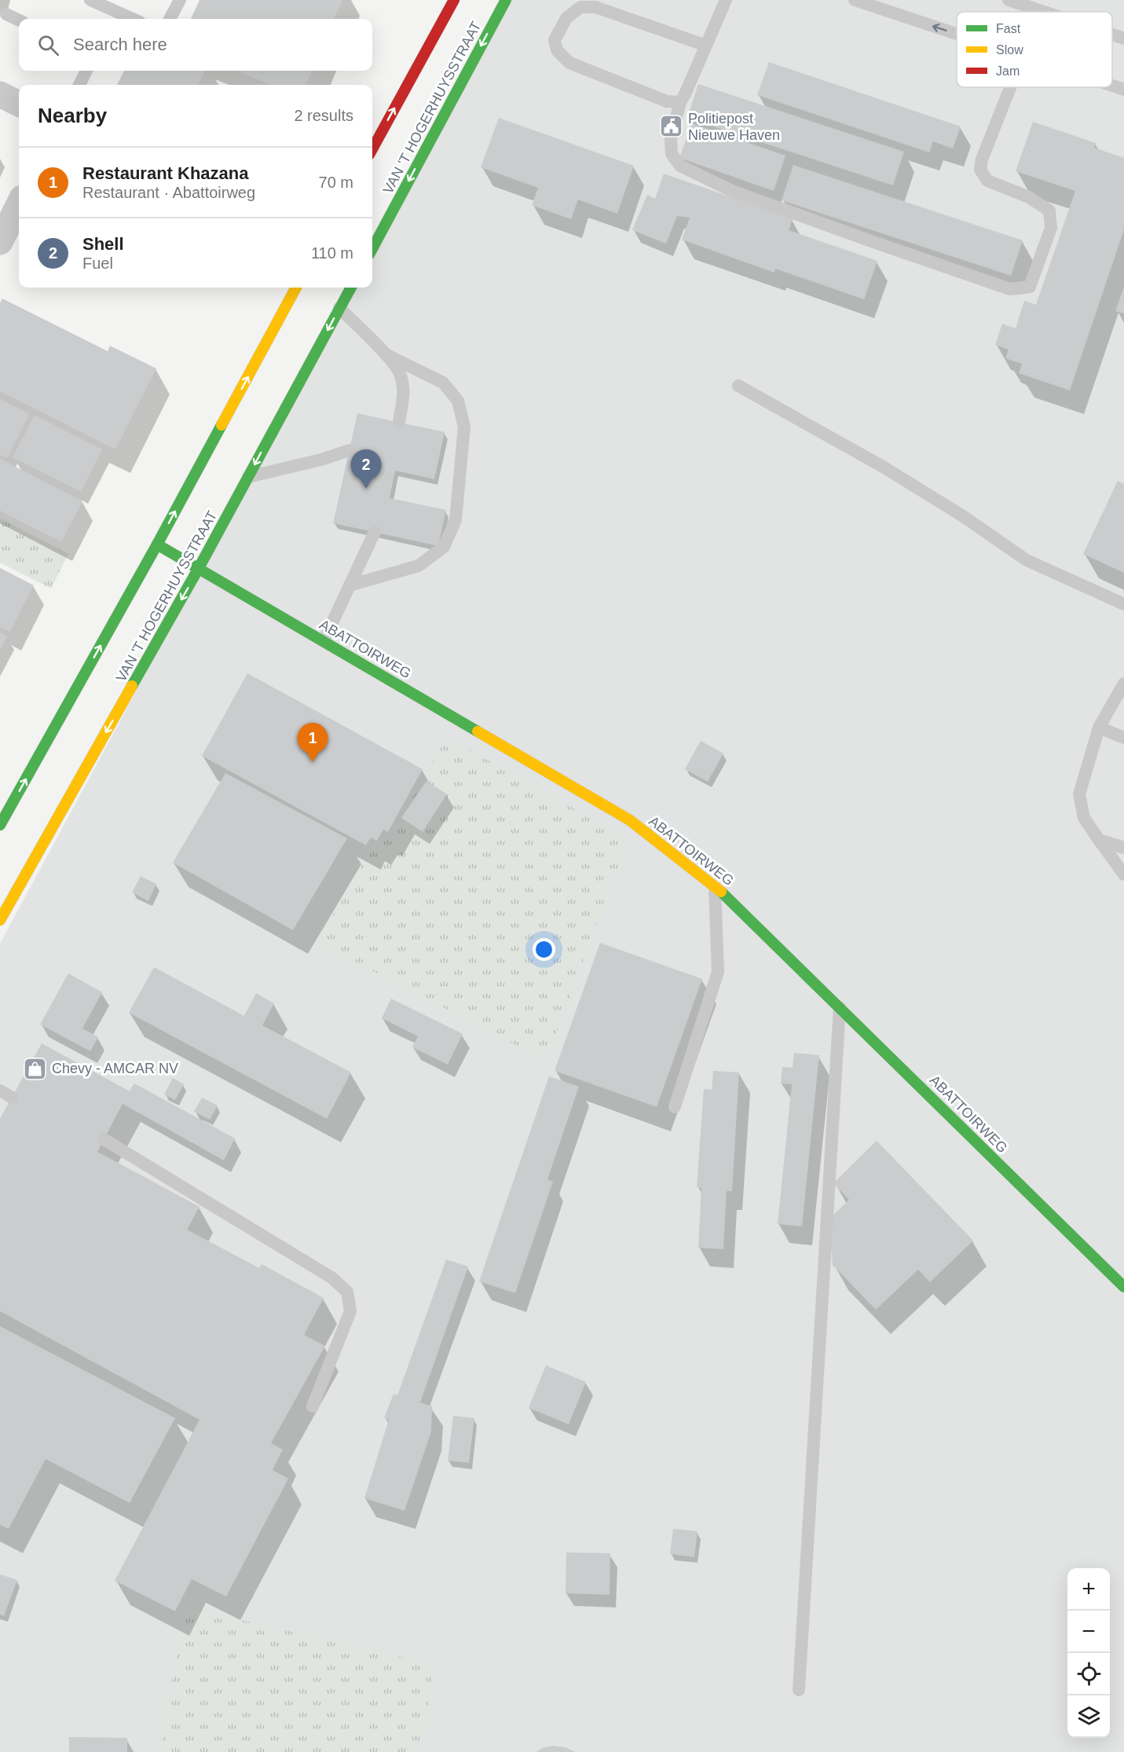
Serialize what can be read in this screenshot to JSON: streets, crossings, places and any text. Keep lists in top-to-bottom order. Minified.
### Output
{"streets":{"main road":["VAN 'T HOGERHUYSSTRAAT","ABATTOIRWEG"]},"crossings":[["VAN 'T HOGERHUYSSTRAAT","ABATTOIRWEG"]],"places":{"public building":["Politiepost Nieuwe Haven"],"shop":["Chevy - AMCAR NV"]},"legend":["Fast","Slow","Jam"],"page":{"search":"Search here","heading":["Nearby","2 results"],"list":[{"mark":"1","name":"Restaurant Khazana","note":"Restaurant · Abattoirweg","value":"70 m"},{"mark":"2","name":"Shell","note":"Fuel","value":"110 m"}],"pins":["2","1"],"map_buttons":["+","−"]}}
